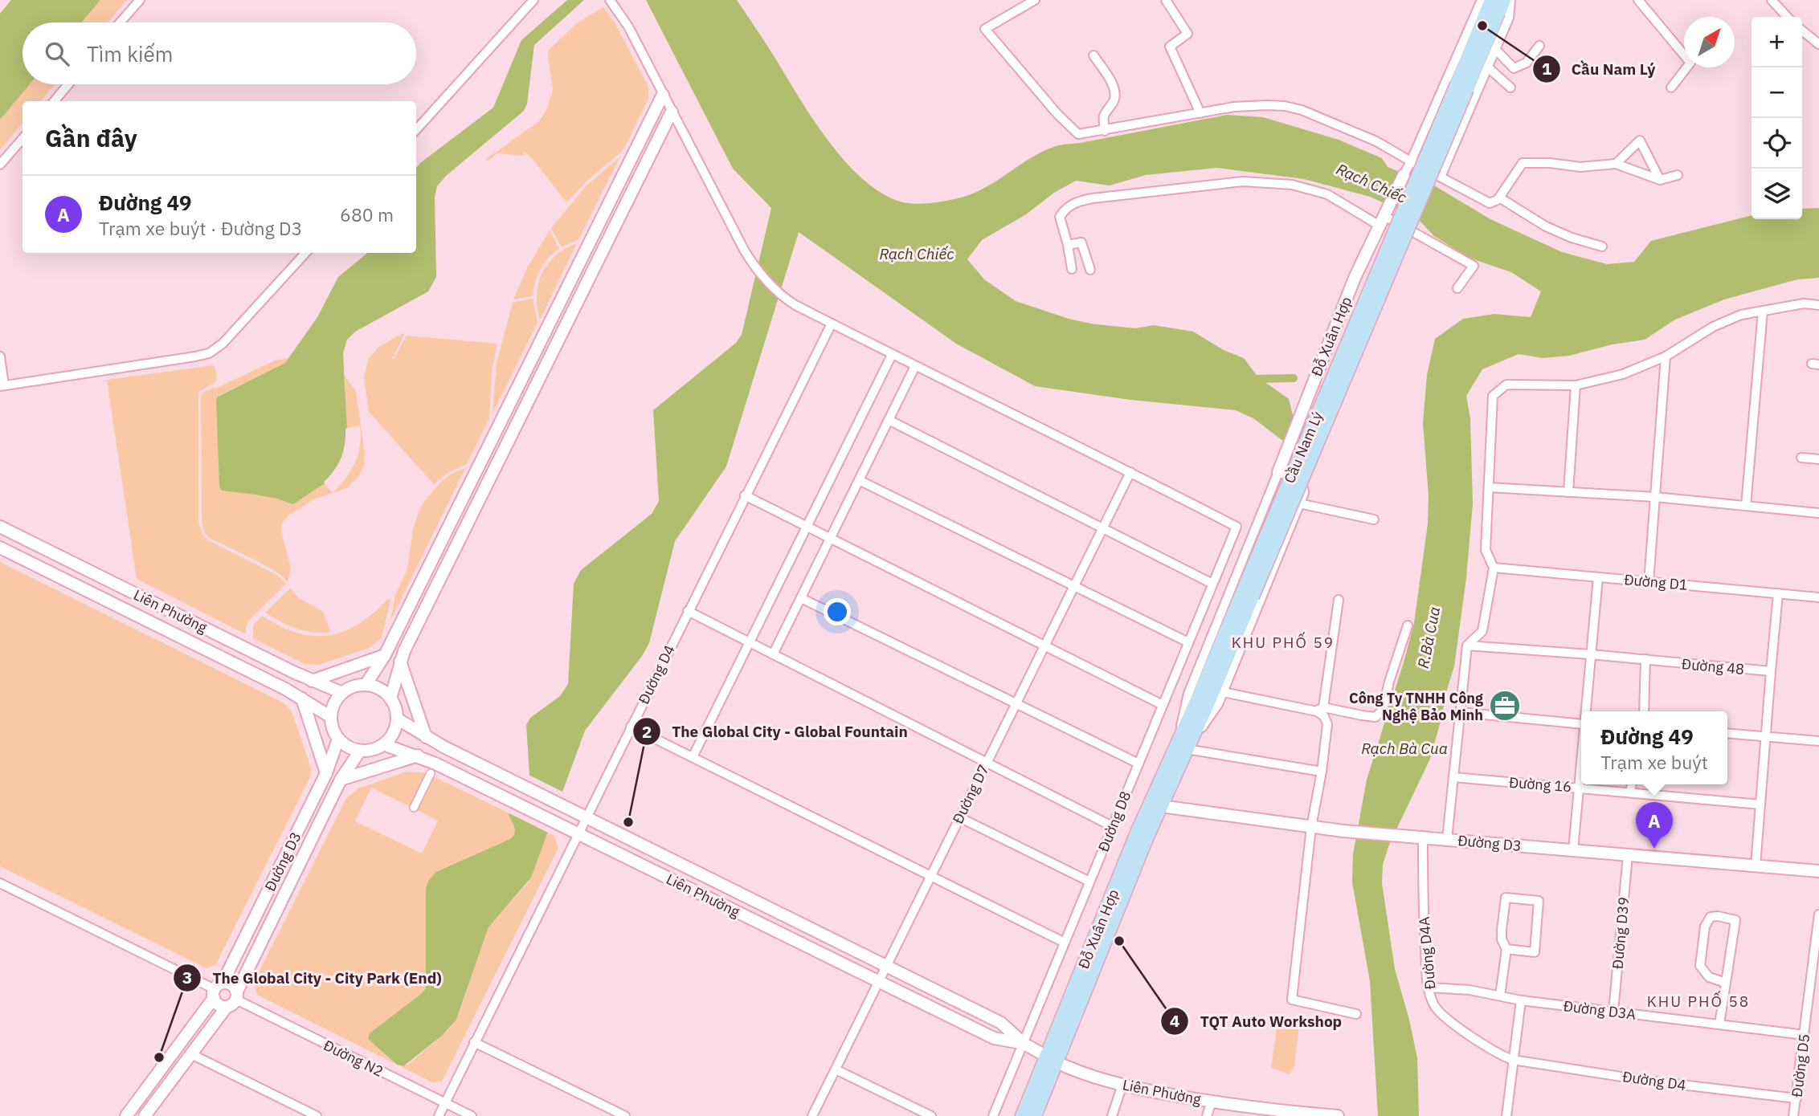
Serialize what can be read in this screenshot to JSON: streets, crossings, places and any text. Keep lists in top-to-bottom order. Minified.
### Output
{"streets":{"main road":["Đỗ Xuân Hợp","Cầu Nam Lý"],"street":["Đường D1","Liên Phường","Đường 48","Đường D4","Đường 16","Đường D7","Đường D8","Đường D3","Đường D39","Đường D4A","Đường D3A","Đường N2","Đường D5"]},"crossings":[["Đỗ Xuân Hợp","Cầu Nam Lý"],["Đỗ Xuân Hợp","Liên Phường"],["Đỗ Xuân Hợp","Đường D3"],["Liên Phường","Đường D4"],["Liên Phường","Đường D7"],["Liên Phường","Đường D8"],["Liên Phường","Đường D3"],["Đường D4","Đường D4A"],["Đường D4","Đường N2"],["Đường D4","Đường D5"],["Đường D7","Đường D8"],["Đường D3","Đường D39"],["Đường D3","Đường D4A"],["Đường D3","Đường N2"],["Đường D39","Đường D3A"],["Đường D4A","Đường D3A"],["Đường D3A","Đường D5"]],"districts":["KHU PHỐ 59","KHU PHỐ 58"],"water":["Rạch Chiếc","R.Bà Cua","Rạch Bà Cua"],"places":{"other":["Cầu Nam Lý","The Global City - Global Fountain","TQT Auto Workshop","The Global City - City Park (End)"],"office":["Công Ty TNHH Công Nghệ Bảo Minh"]},"north":"top right","page":{"map_buttons":["+","−"],"search":"Tìm kiếm","heading":"Gần đây","list":[{"mark":"A","name":"Đường 49","note":"Trạm xe buýt · Đường D3","value":"680 m"}],"popup":["Đường 49","Trạm xe buýt"],"pins":"A"}}
